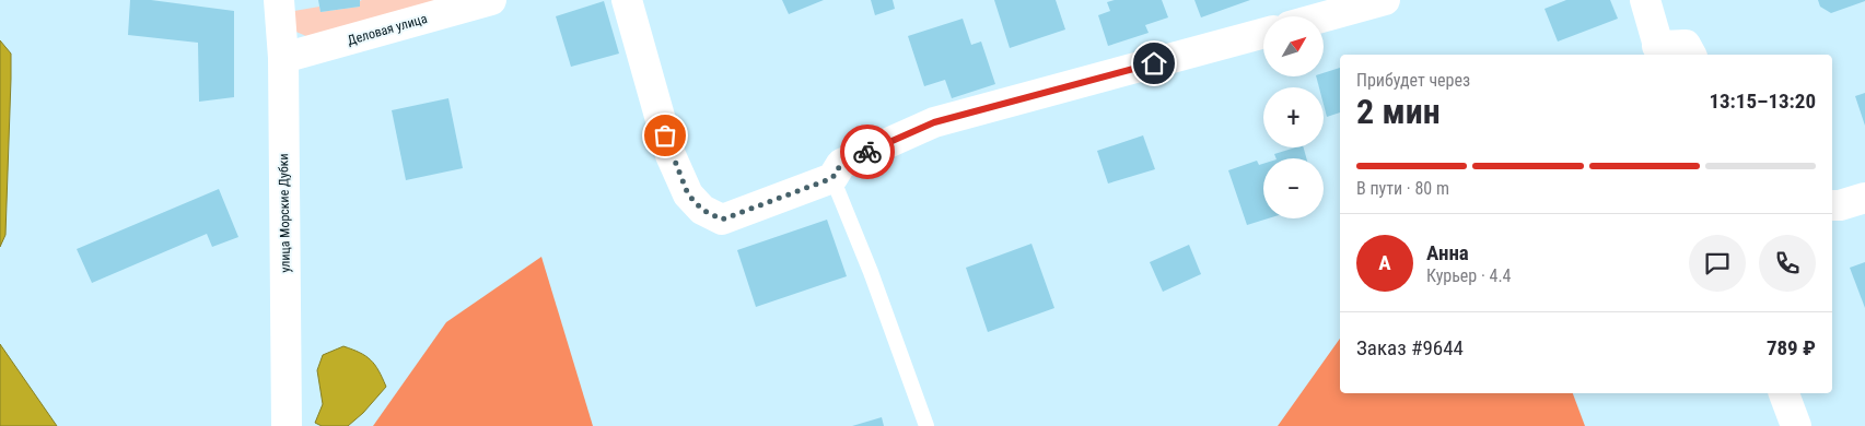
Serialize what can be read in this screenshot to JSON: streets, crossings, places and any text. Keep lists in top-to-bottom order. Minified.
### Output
{"streets":{"street":["Деловая улица","улица Морские Дубки"]},"crossings":[["Деловая улица","улица Морские Дубки"]],"north":"top right","page":{"map_buttons":["+","−"],"heading":["2 мин","Прибудет через","13:15–13:20"],"panel":["Анна","Курьер · 4.4","Заказ #9644","789 ₽"],"bar":"В пути · 80 m","round":"А"}}
